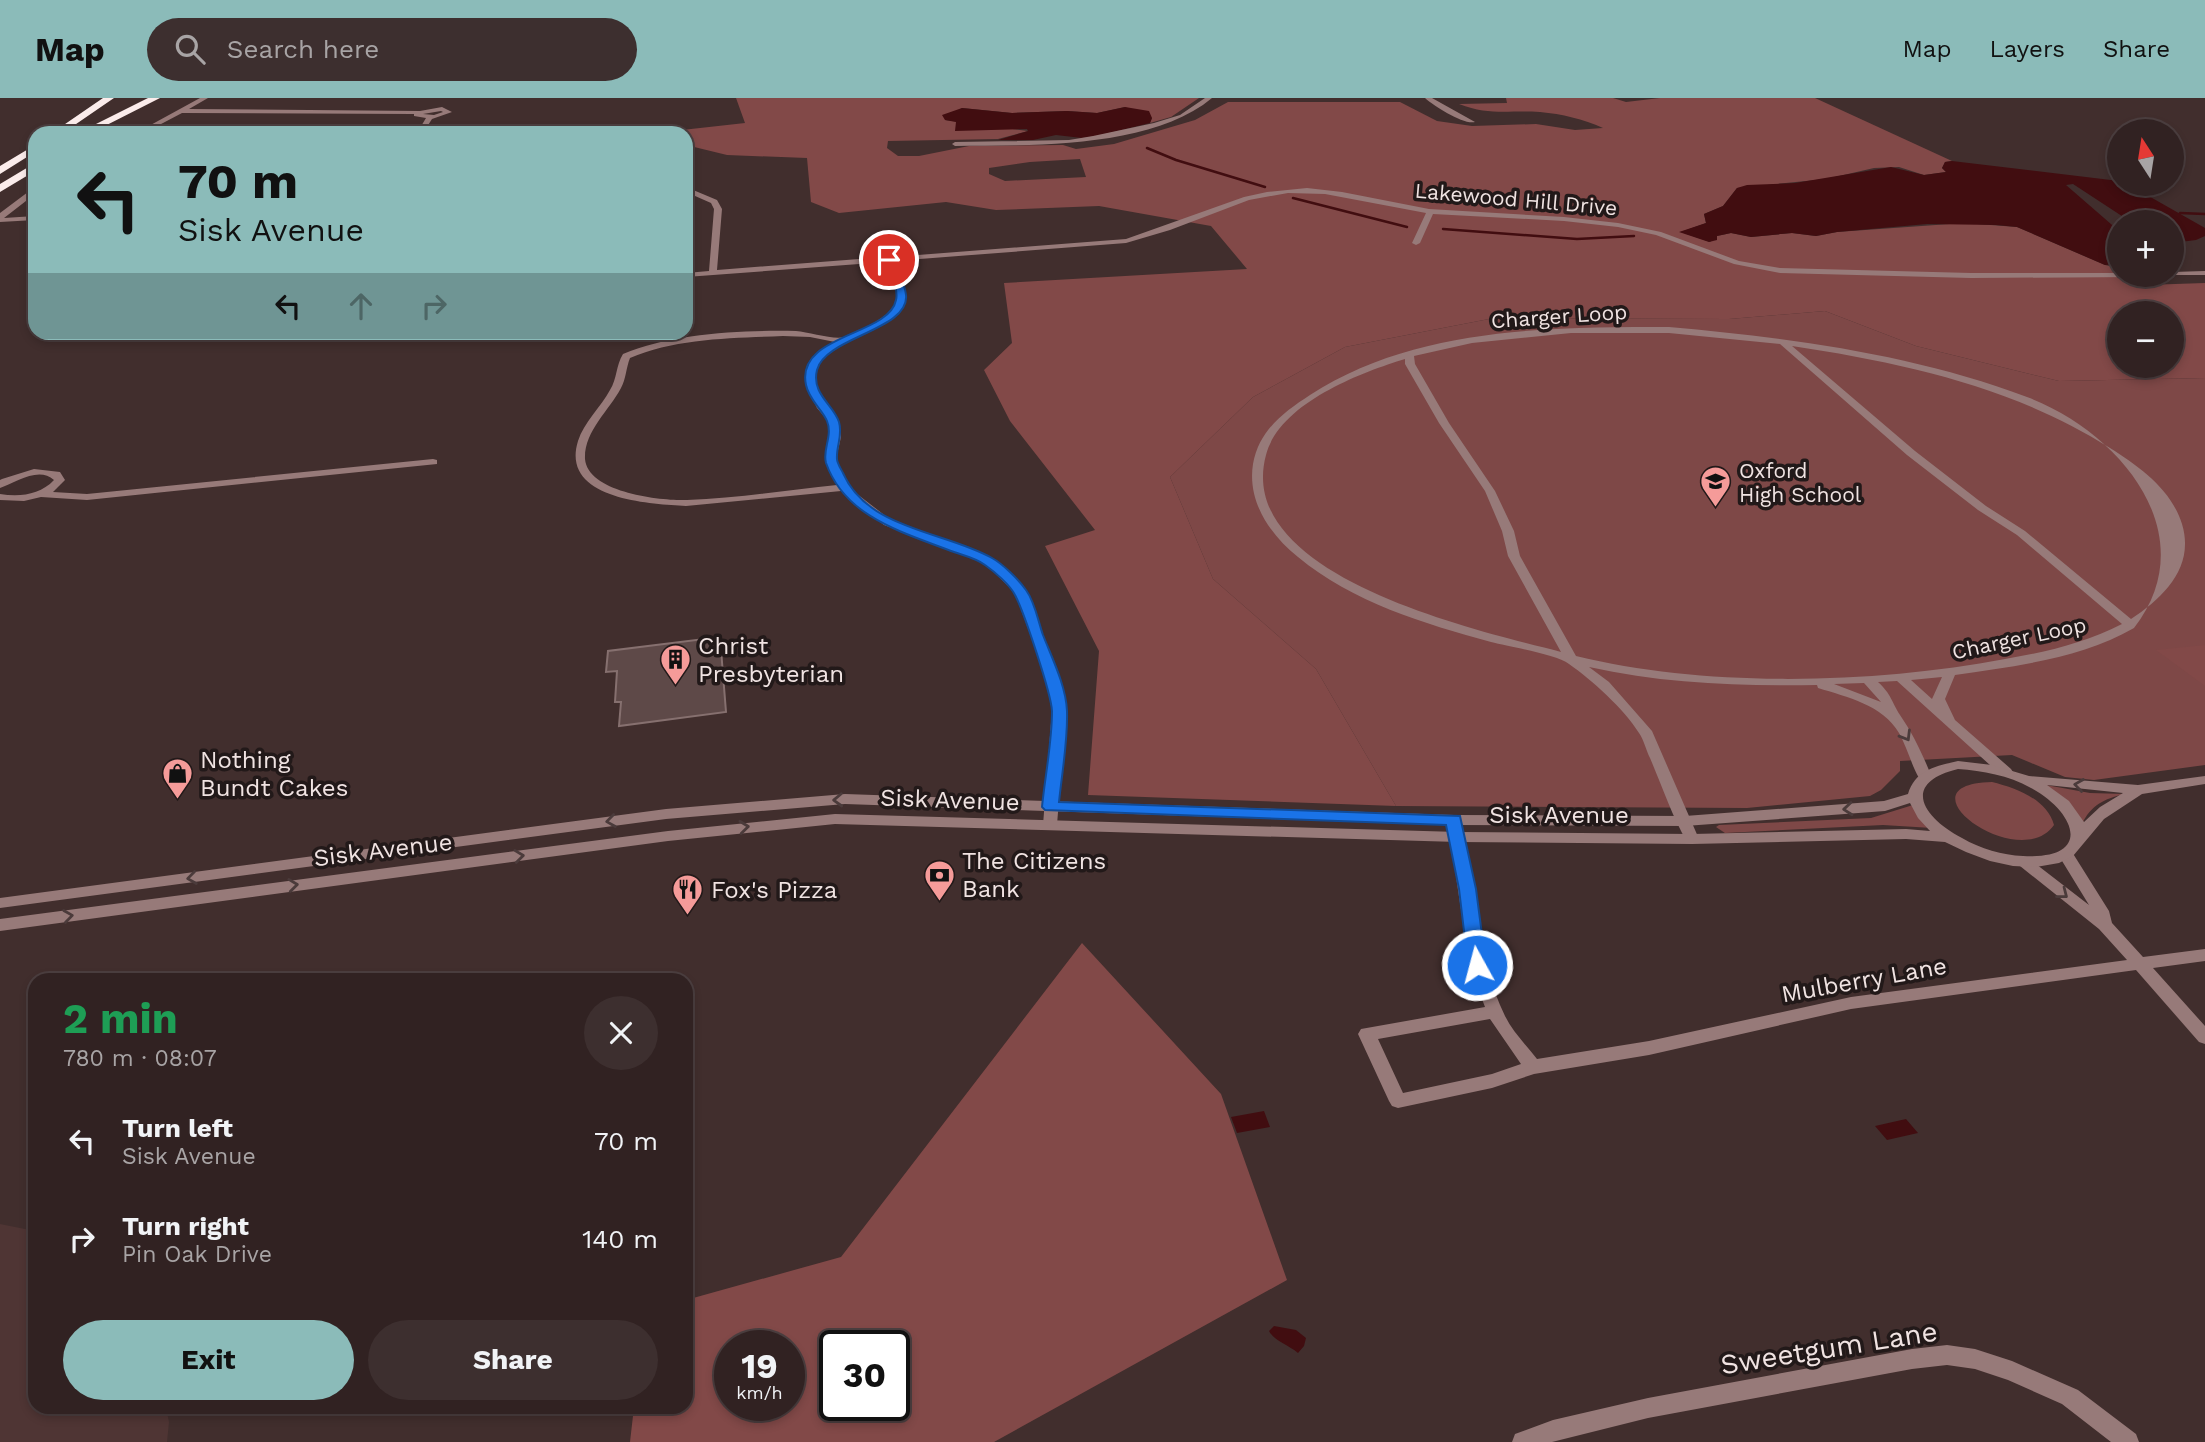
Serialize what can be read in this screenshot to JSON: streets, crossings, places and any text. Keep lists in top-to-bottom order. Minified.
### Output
{"streets":{"street":["Lakewood Hill Drive","Charger Loop","Sisk Avenue","Mulberry Lane","Sweetgum Lane"]},"places":{"school or university":["Oxford High School"],"building":["Christ Presbyterian"],"shop":["Nothing Bundt Cakes"],"bank":["The Citizens Bank"],"restaurant":["Fox's Pizza"]},"north":"top","page":{"header":"Map","search":"Search here","nav":["Map","Layers","Share"],"map_buttons":["+","−"],"turn":["70 m","Sisk Avenue"],"heading":["2 min","780 m · 08:07"],"list":[{"name":"Turn left","note":"Sisk Avenue","value":"70 m"},{"name":"Turn right","note":"Pin Oak Drive","value":"140 m"}],"buttons":["Exit","Share"],"speed":"19 km/h","limit":"30"}}
